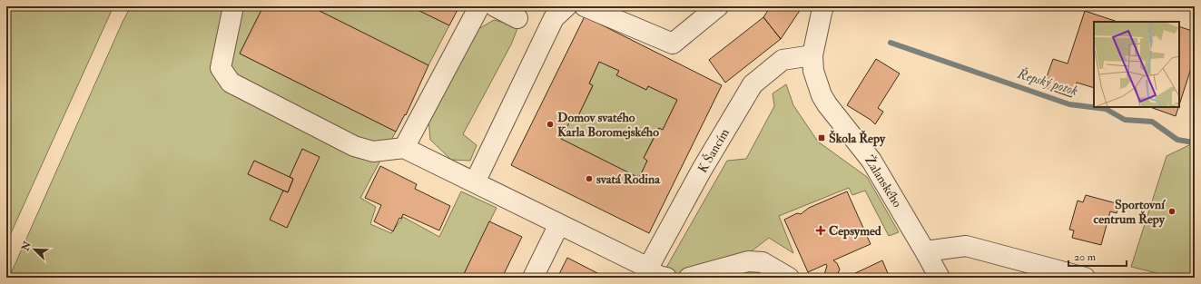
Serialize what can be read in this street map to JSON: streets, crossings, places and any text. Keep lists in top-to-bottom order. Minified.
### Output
{"streets":{"street":["K Šancím","Žalanského"]},"crossings":[["K Šancím","Žalanského"]],"water":["Řepský potok"],"places":{"other":["Domov svatého Karla Boromejského","svatá Rodina","Sportovní centrum Řepy"],"transit":["Škola Řepy"],"health":["Cepsymed"]},"scale_bar":"20 m","north":"top left"}
